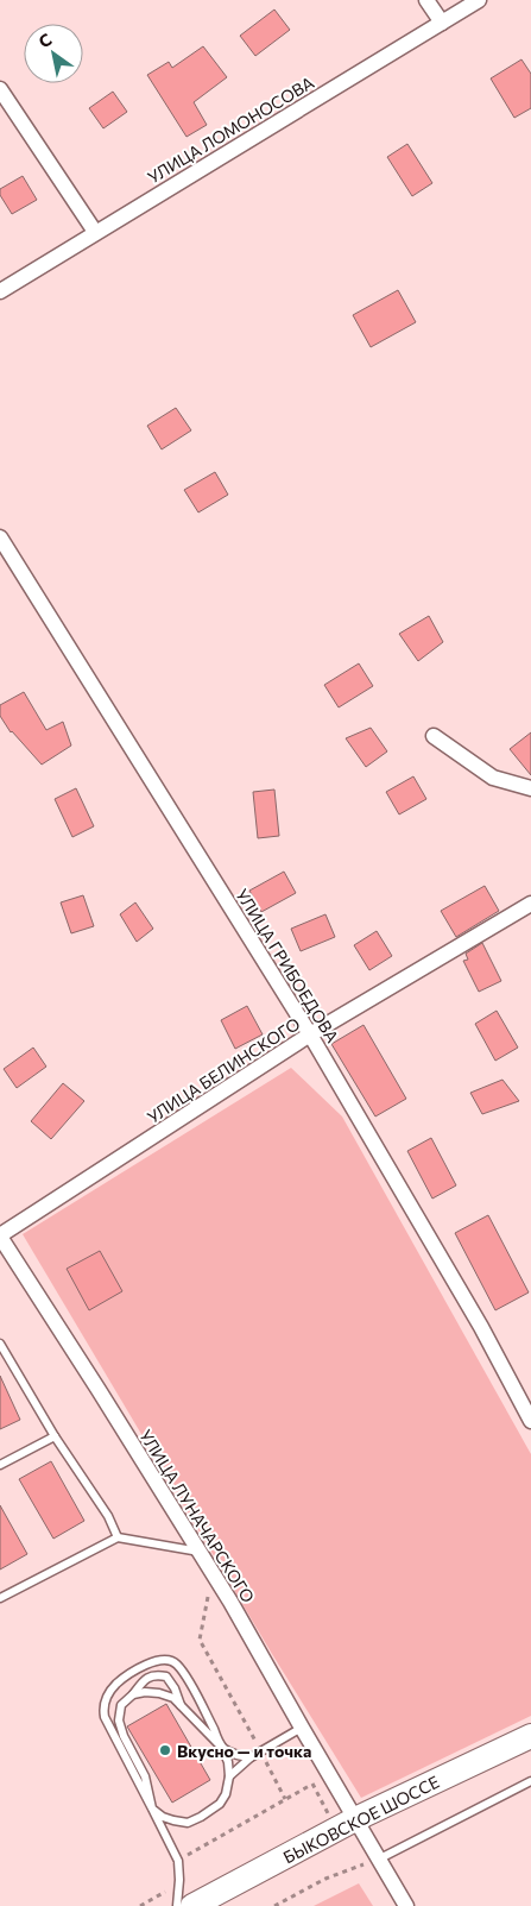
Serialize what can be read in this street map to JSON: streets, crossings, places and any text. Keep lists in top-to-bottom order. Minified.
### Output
{"streets":{"main road":["БЫКОВСКОЕ ШОССЕ"],"street":["УЛИЦА ЛОМОНОСОВА","УЛИЦА ГРИБОЕДОВА","УЛИЦА БЕЛИНСКОГО","УЛИЦА ЛУНАЧАРСКОГО"]},"crossings":[["УЛИЦА ГРИБОЕДОВА","УЛИЦА БЕЛИНСКОГО"],["УЛИЦА БЕЛИНСКОГО","УЛИЦА ЛУНАЧАРСКОГО"],["УЛИЦА ЛУНАЧАРСКОГО","БЫКОВСКОЕ ШОССЕ"]],"places":["Вкусно — и точка"],"north":"top left"}
